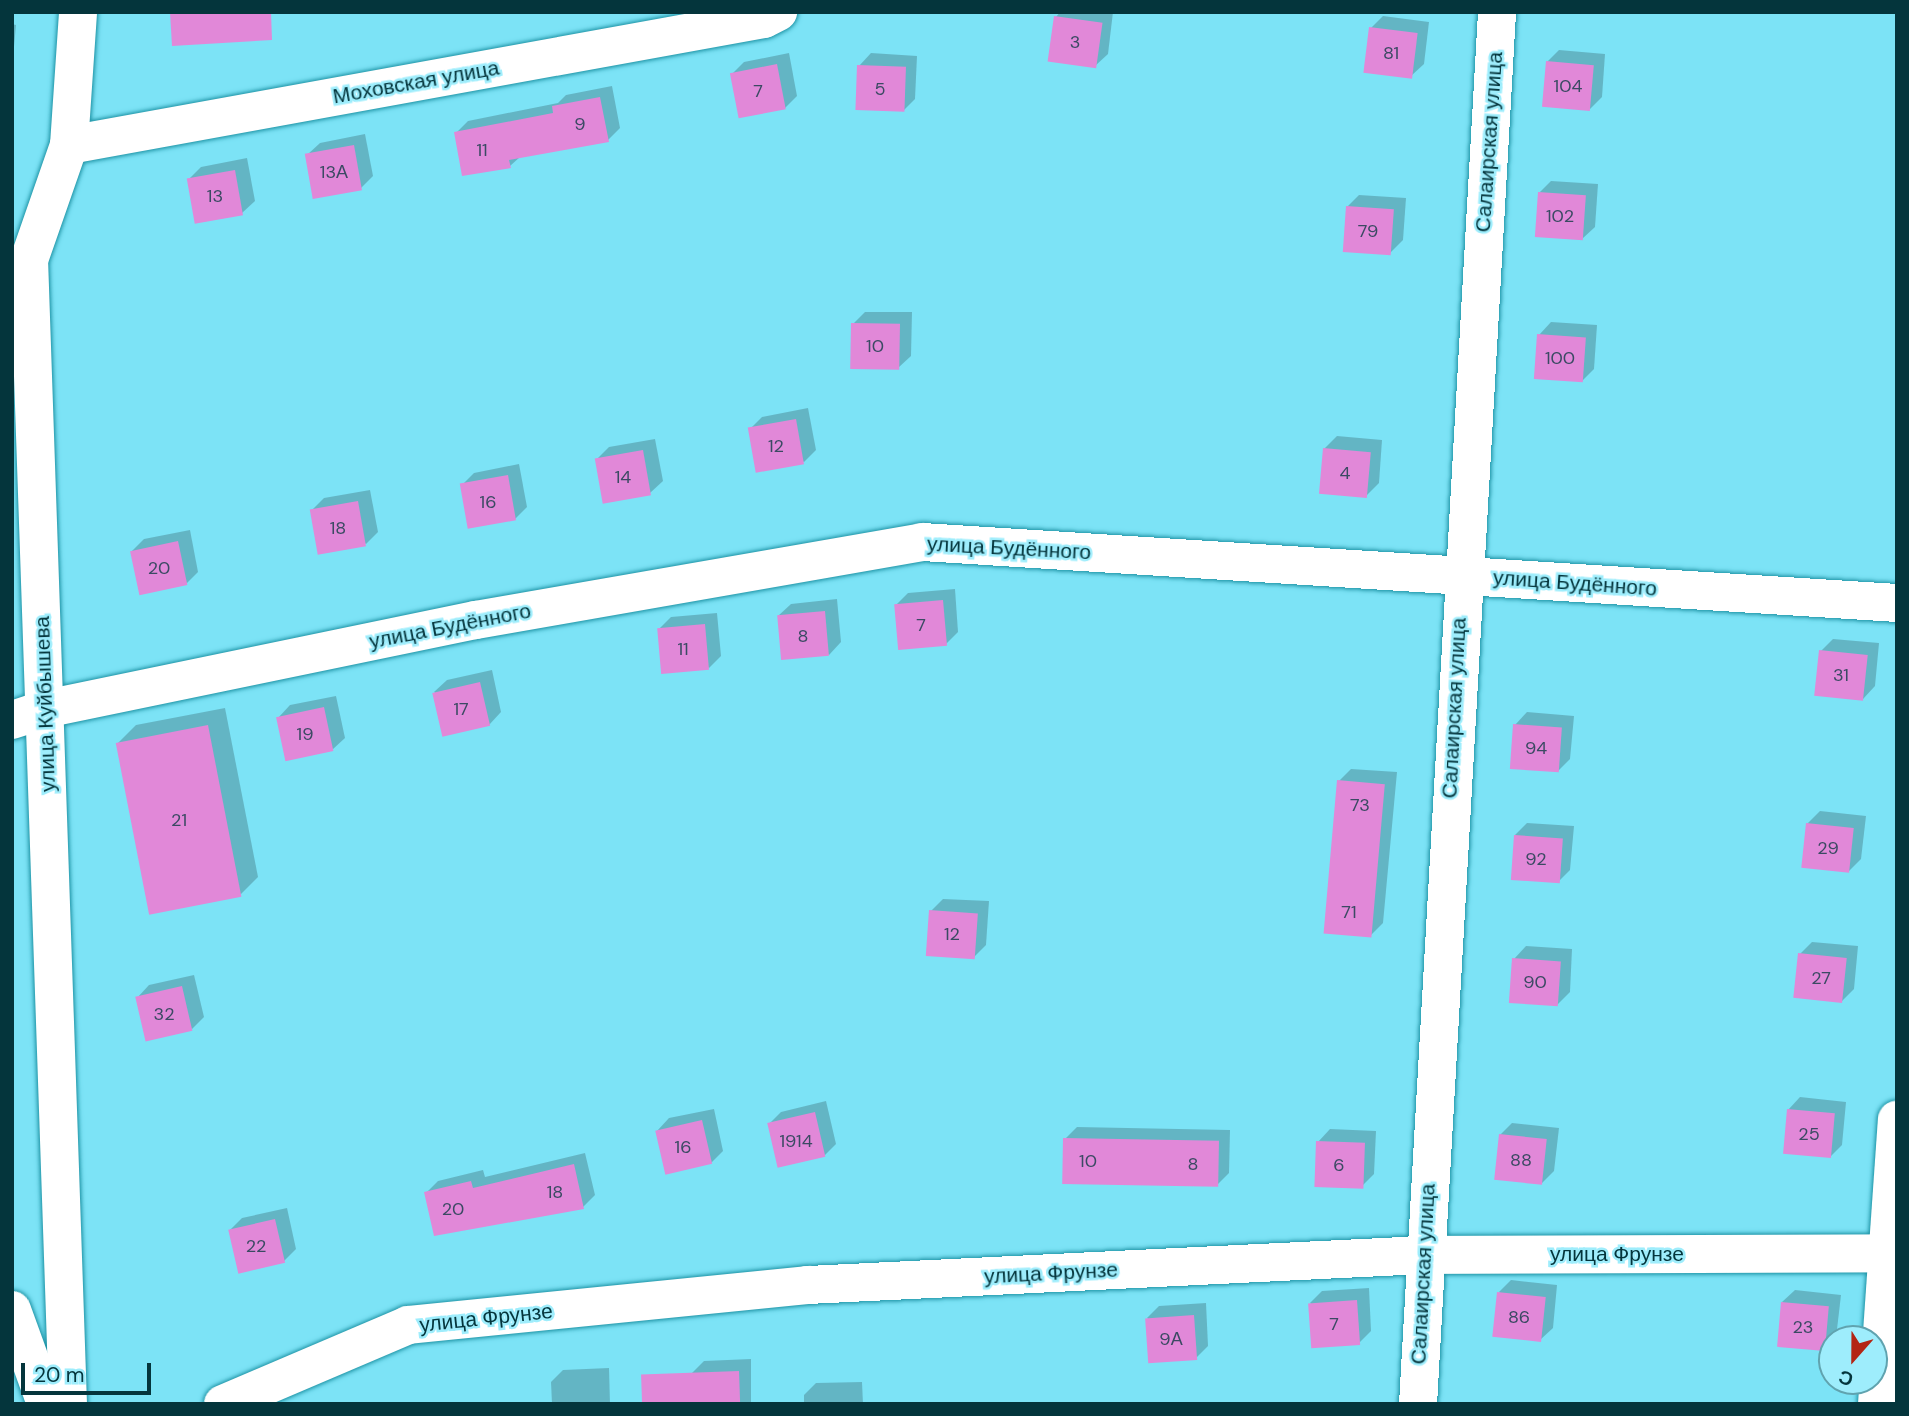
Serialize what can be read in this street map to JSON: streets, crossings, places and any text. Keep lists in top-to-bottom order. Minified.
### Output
{"streets":{"street":["Моховская улица","Салаирская улица","улица Будённого","улица Куйбышева","улица Фрунзе"]},"crossings":[["Моховская улица","улица Куйбышева"],["Салаирская улица","улица Будённого"],["Салаирская улица","улица Фрунзе"],["улица Будённого","улица Куйбышева"]],"house_numbers":["3","81","104","5","7","9","11","13А","13","102","79","10","100","12","4","14","16","18","20","7","8","11","31","17","19","94","73","21","29","92","71","12","27","90","32","25","1914","16","88","10","8","6","18","20","22","86","7","23","9А"],"scale_bar":"20 m","north":"bottom"}
